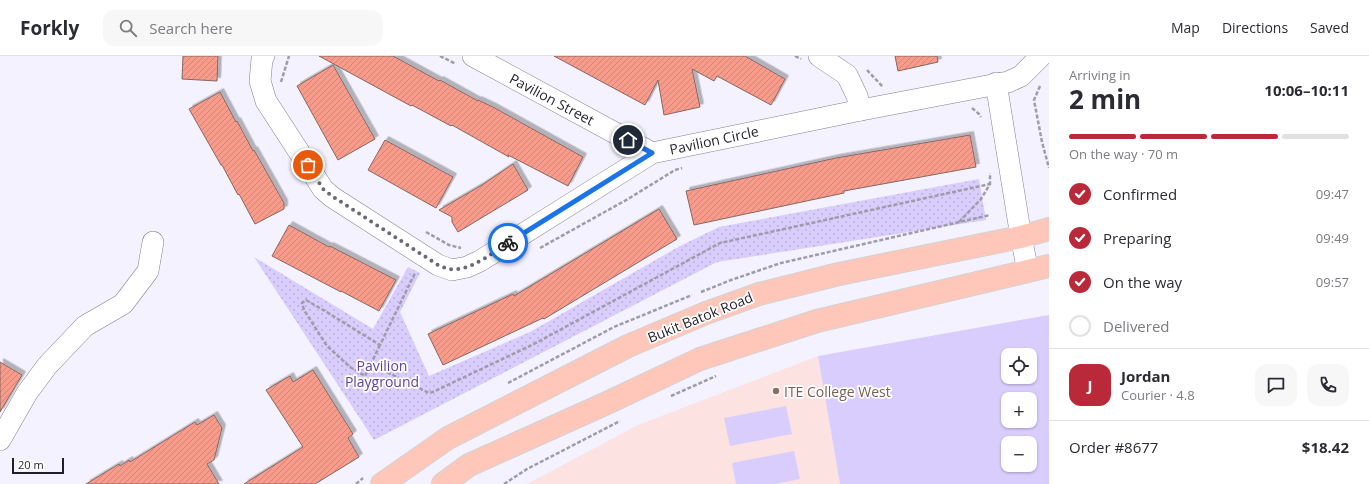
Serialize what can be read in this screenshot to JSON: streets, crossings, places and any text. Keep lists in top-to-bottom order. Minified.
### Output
{"streets":{"main road":["Bukit Batok Road"],"street":["Pavilion Street","Pavilion Circle"]},"crossings":[["Pavilion Street","Pavilion Circle"]],"parks":["Pavilion Playground"],"places":["ITE College West"],"scale_bar":"20 m","page":{"header":"Forkly","search":"Search here","nav":["Map","Directions","Saved"],"heading":["2 min","Arriving in","10:06–10:11"],"panel":["Jordan","Courier · 4.8","Order #8677","$18.42"],"bar":"On the way · 70 m","list":[["Confirmed","09:47"],["Preparing","09:49"],["On the way","09:57"],"Delivered"],"map_buttons":["+","−"],"round":"J","scale":"20 m"}}
